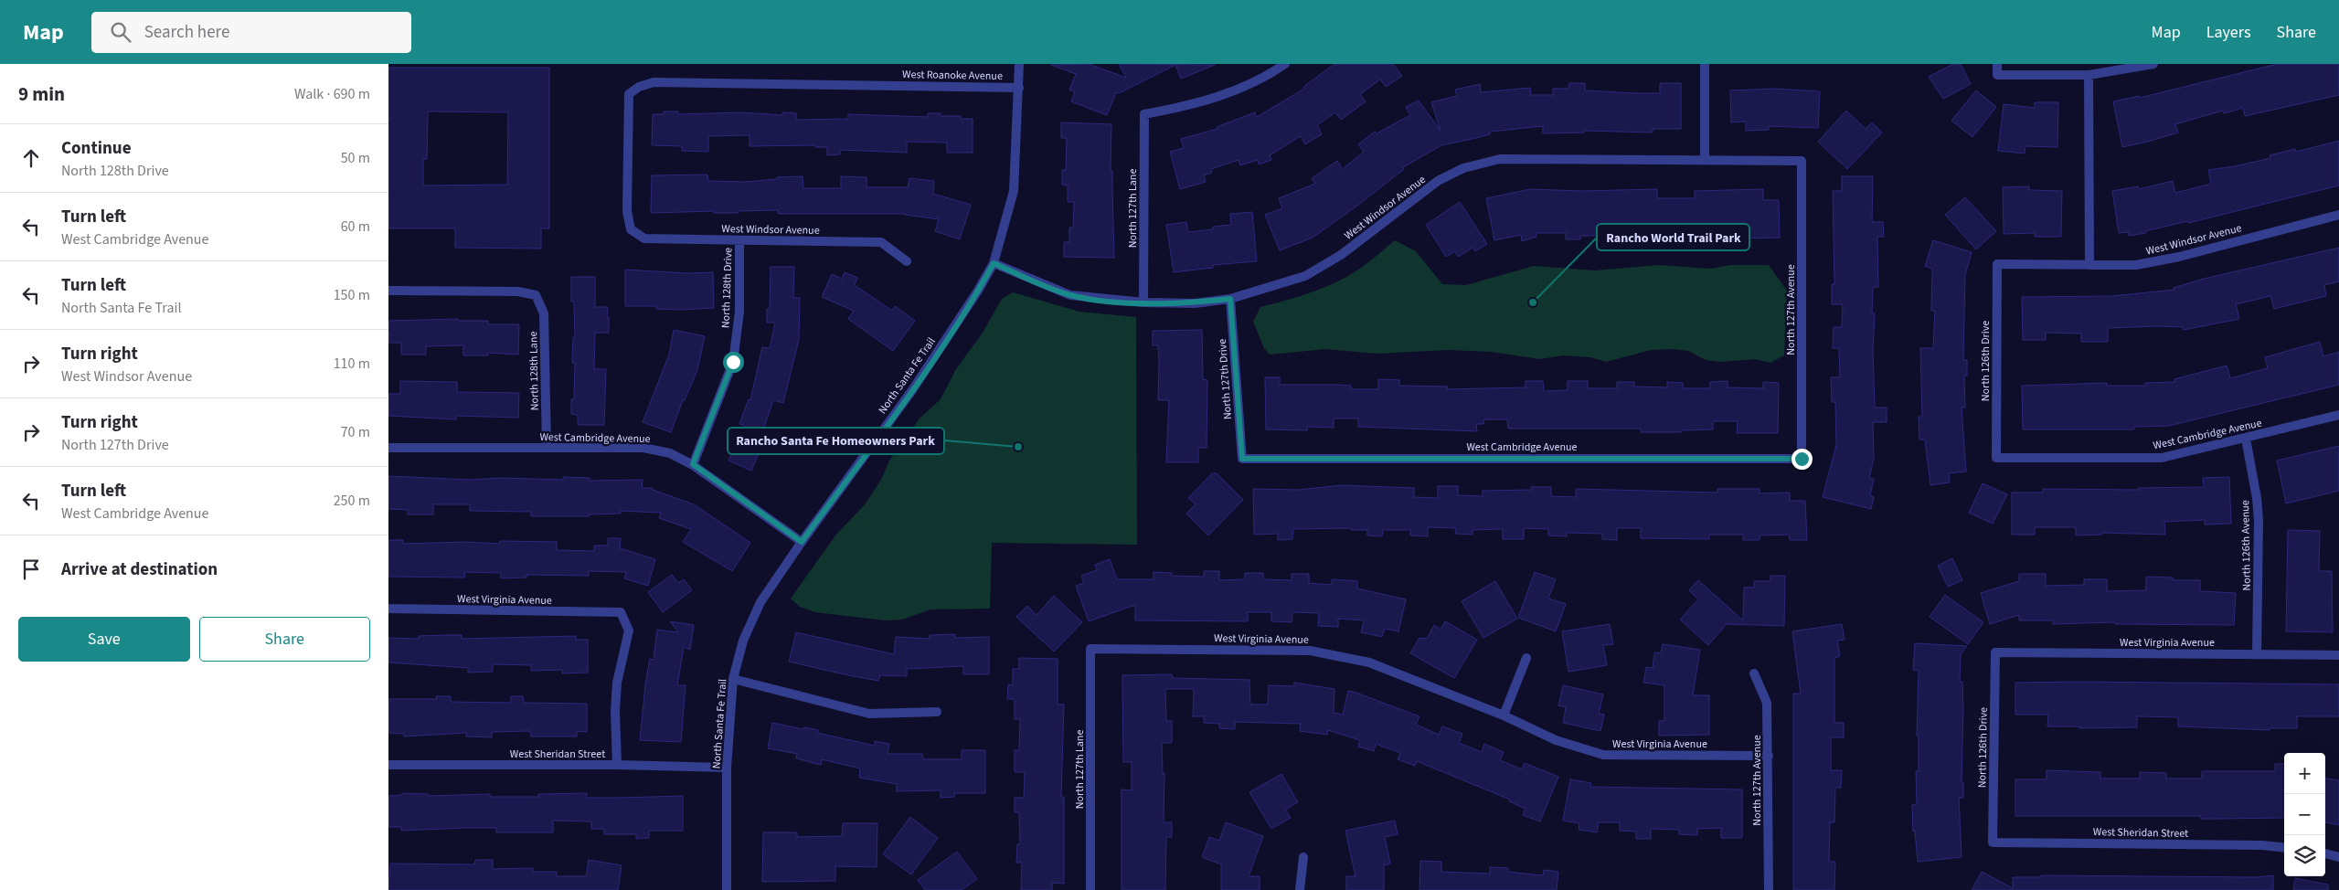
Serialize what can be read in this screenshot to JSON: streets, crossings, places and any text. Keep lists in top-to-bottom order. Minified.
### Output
{"streets":{"street":["West Roanoke Avenue","West Windsor Avenue","North 127th Lane","North 128th Drive","North 127th Avenue","North 126th Drive","North 128th Lane","North Santa Fe Trail","North 127th Drive","West Cambridge Avenue","North 126th Avenue","West Virginia Avenue","West Sheridan Street"]},"crossings":[["West Roanoke Avenue","West Windsor Avenue"],["West Roanoke Avenue","North Santa Fe Trail"],["West Windsor Avenue","North 127th Lane"],["West Windsor Avenue","North 128th Drive"],["West Windsor Avenue","North 127th Avenue"],["West Windsor Avenue","North 126th Drive"],["West Windsor Avenue","North Santa Fe Trail"],["West Windsor Avenue","North 127th Drive"],["North 127th Lane","West Virginia Avenue"],["North 128th Drive","West Cambridge Avenue"],["North 127th Avenue","West Cambridge Avenue"],["North 127th Avenue","West Virginia Avenue"],["North 126th Drive","West Cambridge Avenue"],["North 126th Drive","West Virginia Avenue"],["North 126th Drive","West Sheridan Street"],["North 128th Lane","West Cambridge Avenue"],["North Santa Fe Trail","West Cambridge Avenue"],["North Santa Fe Trail","West Sheridan Street"],["North 127th Drive","West Cambridge Avenue"],["West Cambridge Avenue","North 126th Avenue"],["North 126th Avenue","West Virginia Avenue"],["West Virginia Avenue","West Sheridan Street"]],"places":["Rancho World Trail Park","Rancho Santa Fe Homeowners Park"],"page":{"header":"Map","search":"Search here","nav":["Map","Layers","Share"],"heading":["9 min","Walk · 690 m"],"list":[["Continue","North 128th Drive","50 m"],["Turn left","West Cambridge Avenue","60 m"],["Turn left","North Santa Fe Trail","150 m"],["Turn right","West Windsor Avenue","110 m"],["Turn right","North 127th Drive","70 m"],["Turn left","West Cambridge Avenue","250 m"],"Arrive at destination"],"buttons":["Save","Share"],"map_buttons":["+","−"]}}
